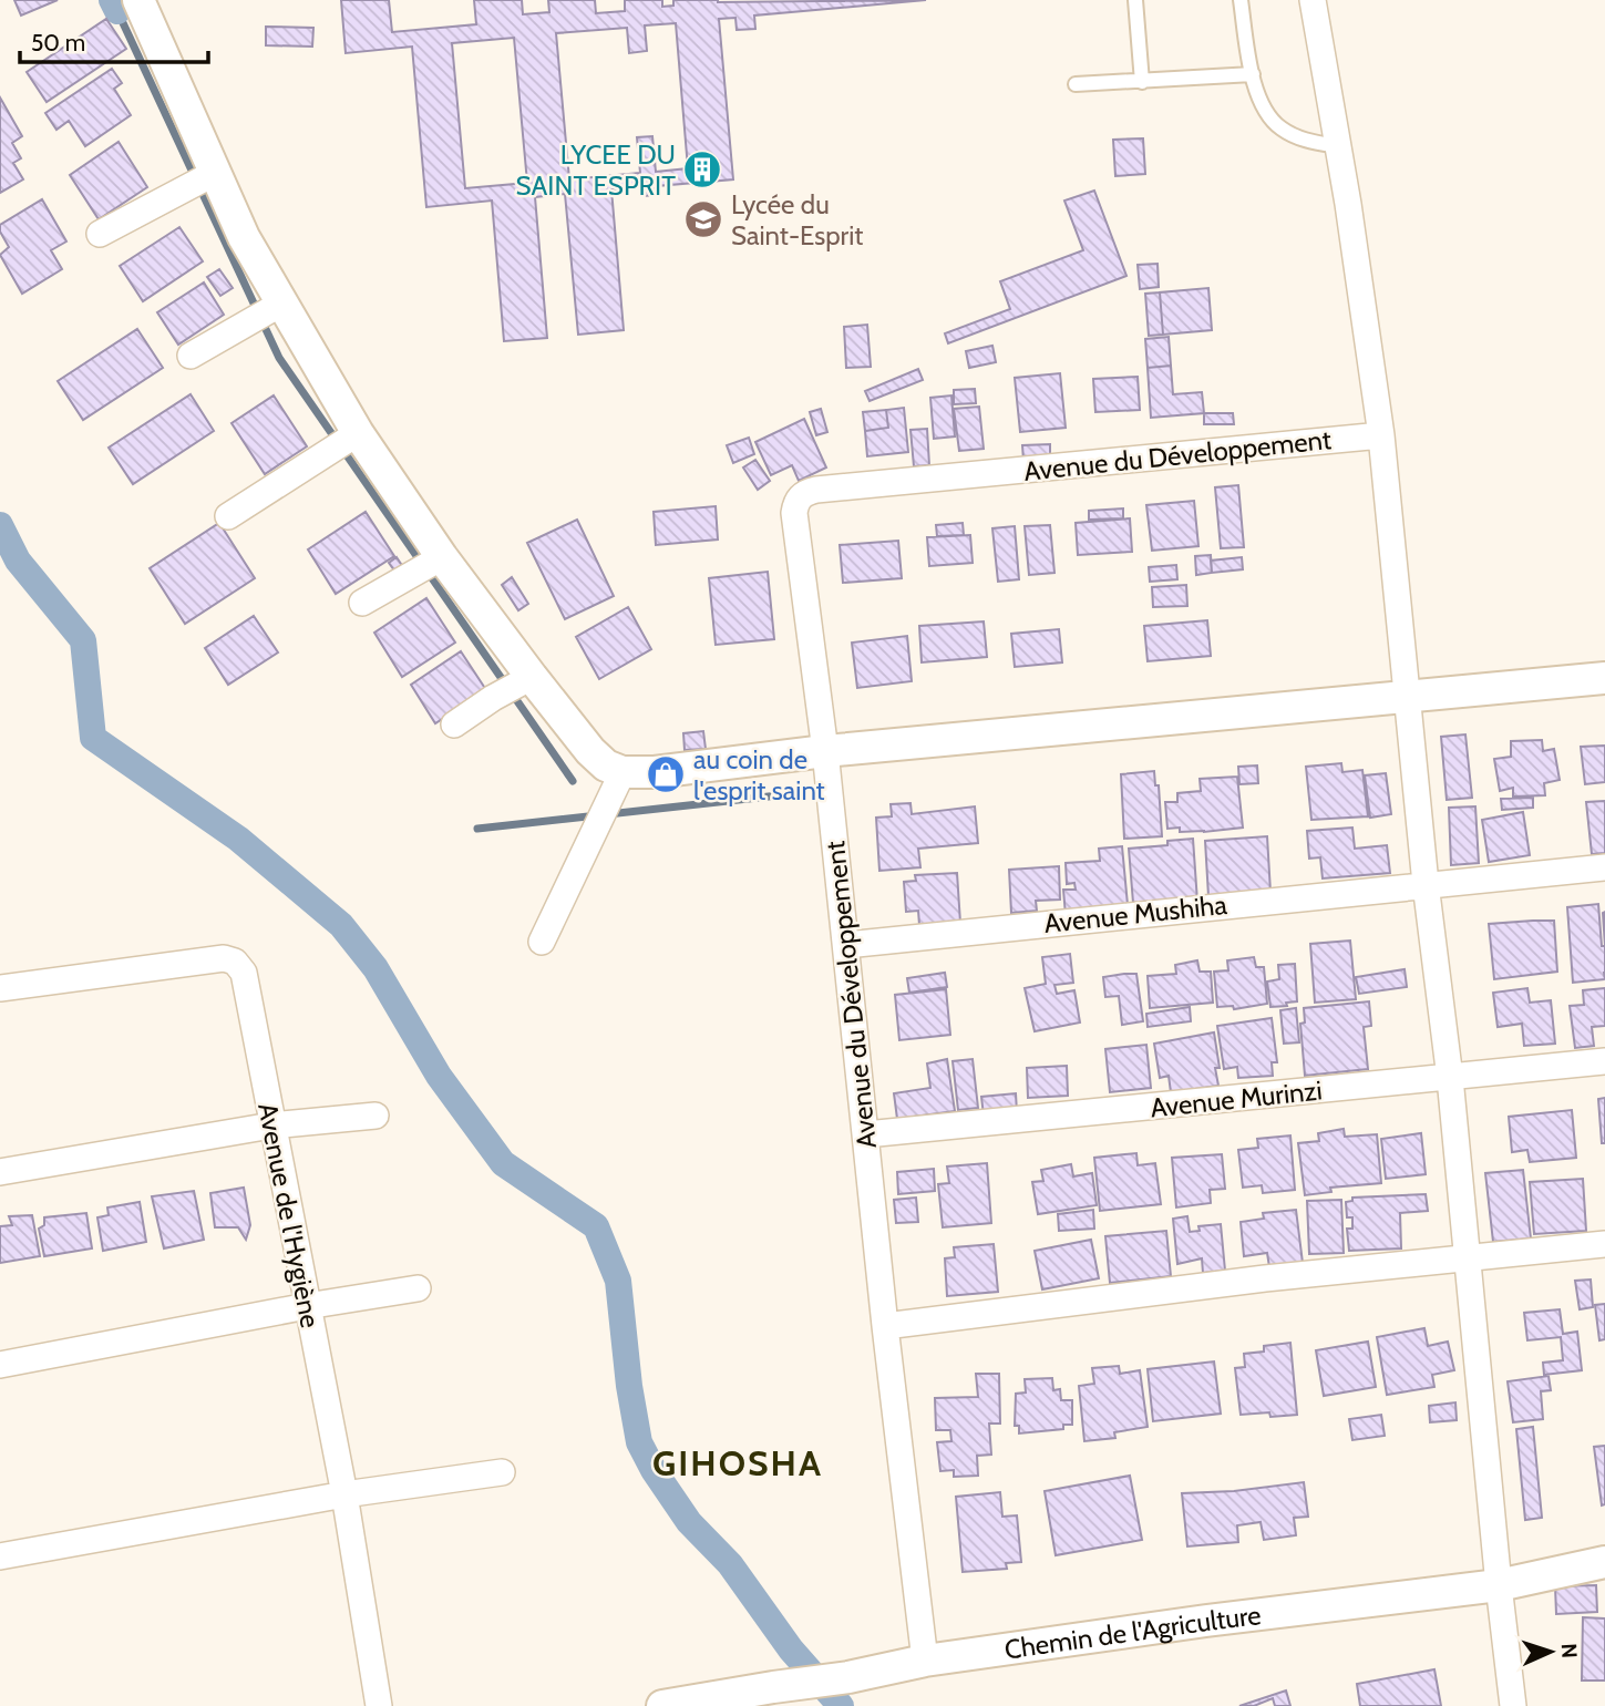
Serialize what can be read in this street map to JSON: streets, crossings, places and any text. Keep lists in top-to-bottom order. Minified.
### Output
{"streets":{"street":["Avenue du Développement","Avenue Mushiha","Avenue Murinzi","Avenue de l'Hygiène","Chemin de l'Agriculture"]},"crossings":[["Avenue du Développement","Avenue Mushiha"],["Avenue du Développement","Avenue Murinzi"],["Avenue du Développement","Chemin de l'Agriculture"]],"districts":["GIHOSHA"],"places":{"building":["LYCEE DU SAINT ESPRIT"],"school or university":["Lycée du Saint-Esprit"],"shop":["au coin de l'esprit saint"]},"scale_bar":"50 m","north":"right"}
